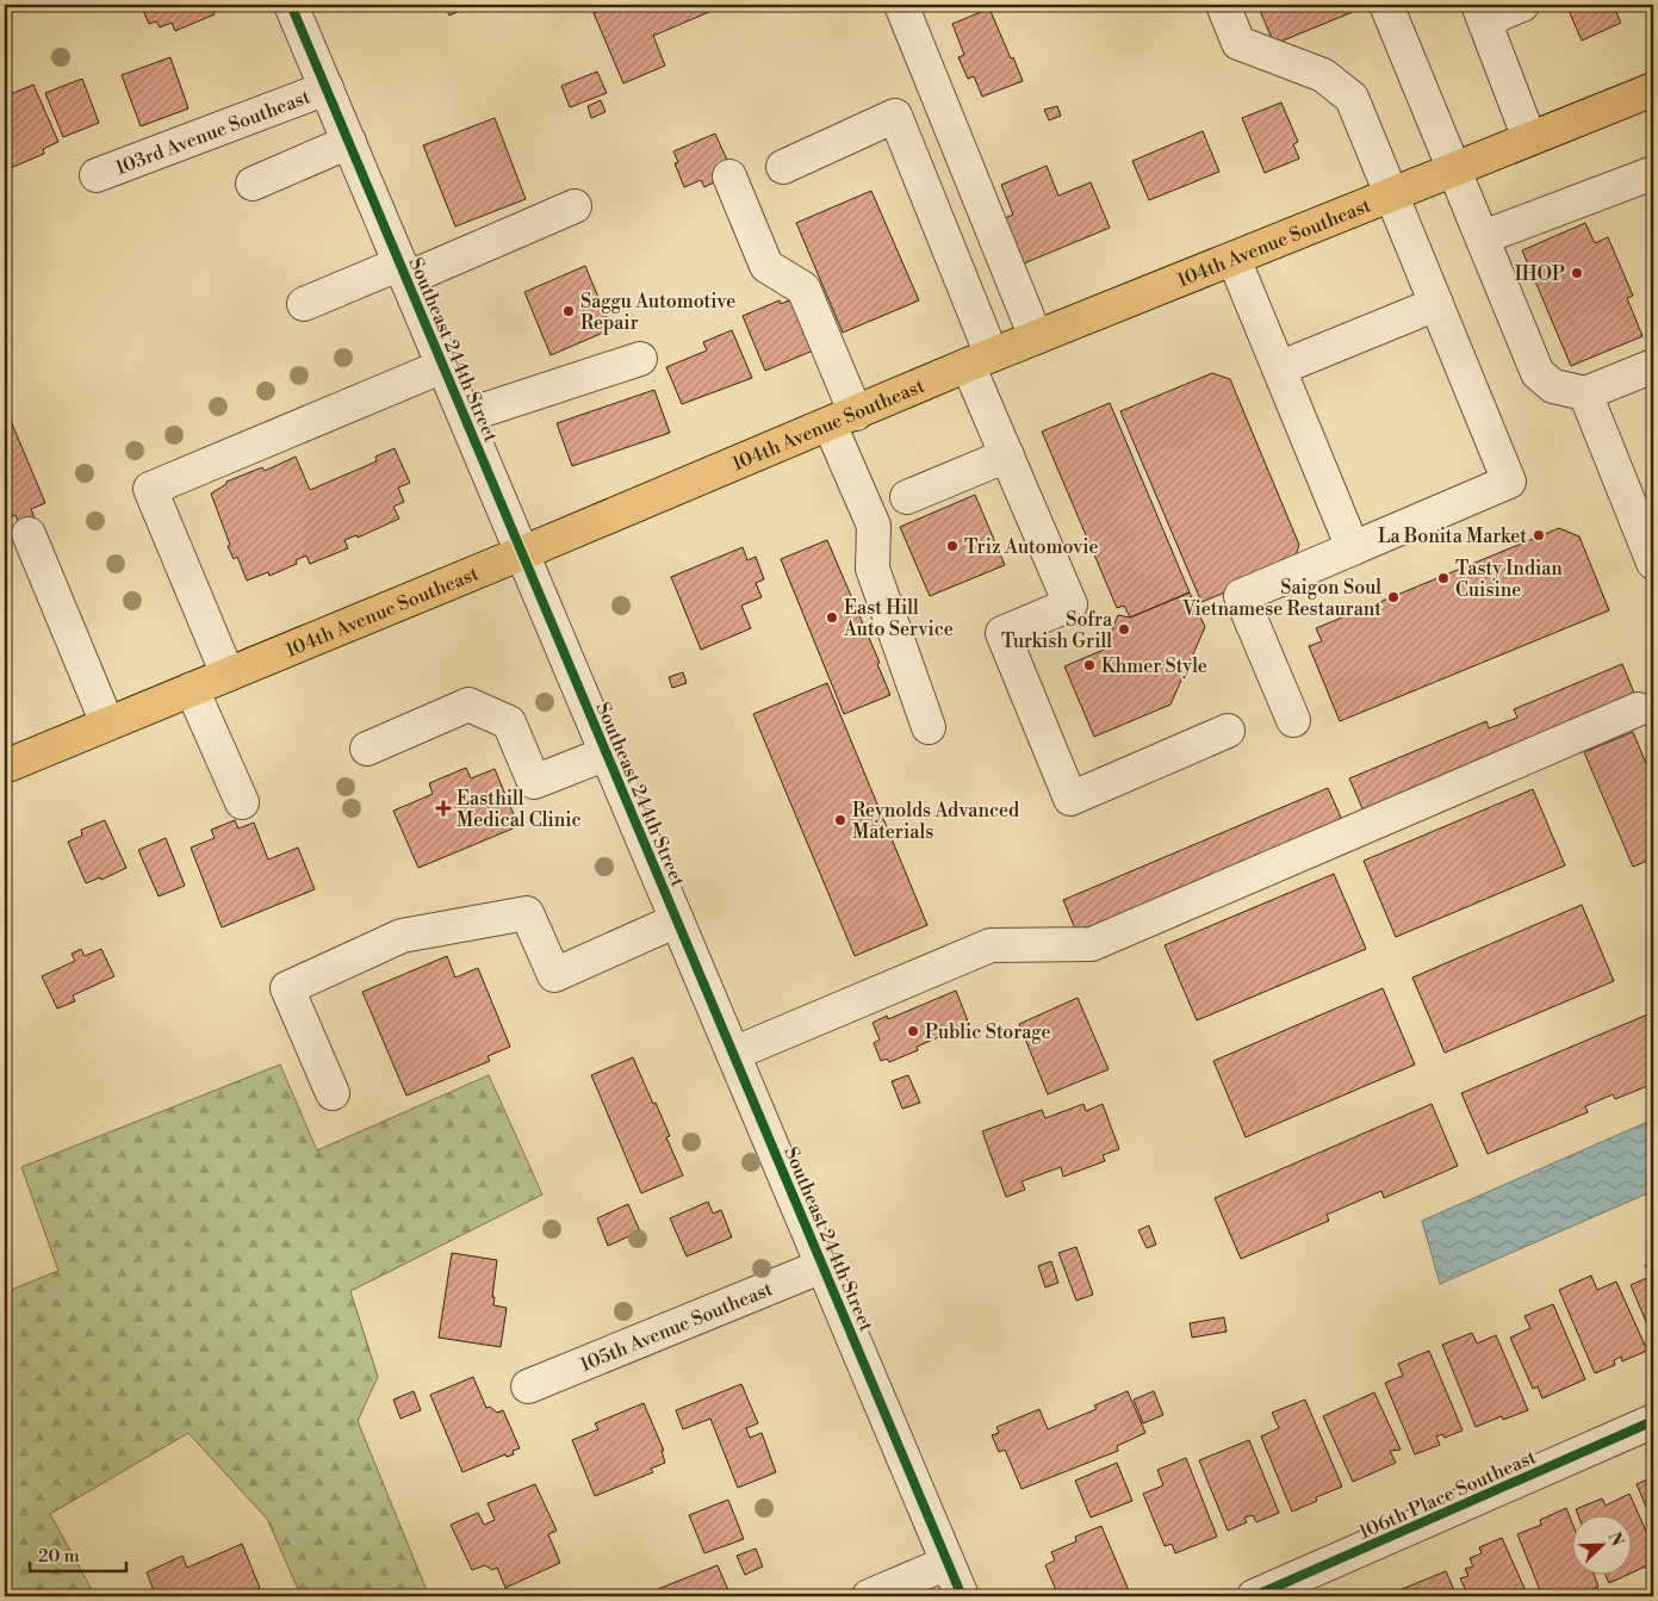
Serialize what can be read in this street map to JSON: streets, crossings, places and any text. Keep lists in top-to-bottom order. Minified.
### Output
{"streets":{"main road":["104th Avenue Southeast"],"street":["103rd Avenue Southeast","Southeast 244th Street","105th Avenue Southeast","106th Place Southeast"]},"crossings":[["103rd Avenue Southeast","Southeast 244th Street"],["104th Avenue Southeast","Southeast 244th Street"],["Southeast 244th Street","105th Avenue Southeast"]],"places":{"other":["IHOP","Saggu Automotive Repair","La Bonita Market","Triz Automovie","Tasty Indian Cuisine","Saigon Soul Vietnamese Restaurant","East Hill Auto Service","Sofra Turkish Grill","Khmer Style","Reynolds Advanced Materials","Public Storage"],"health":["Easthill Medical Clinic"]},"scale_bar":"20 m","north":"top right"}
